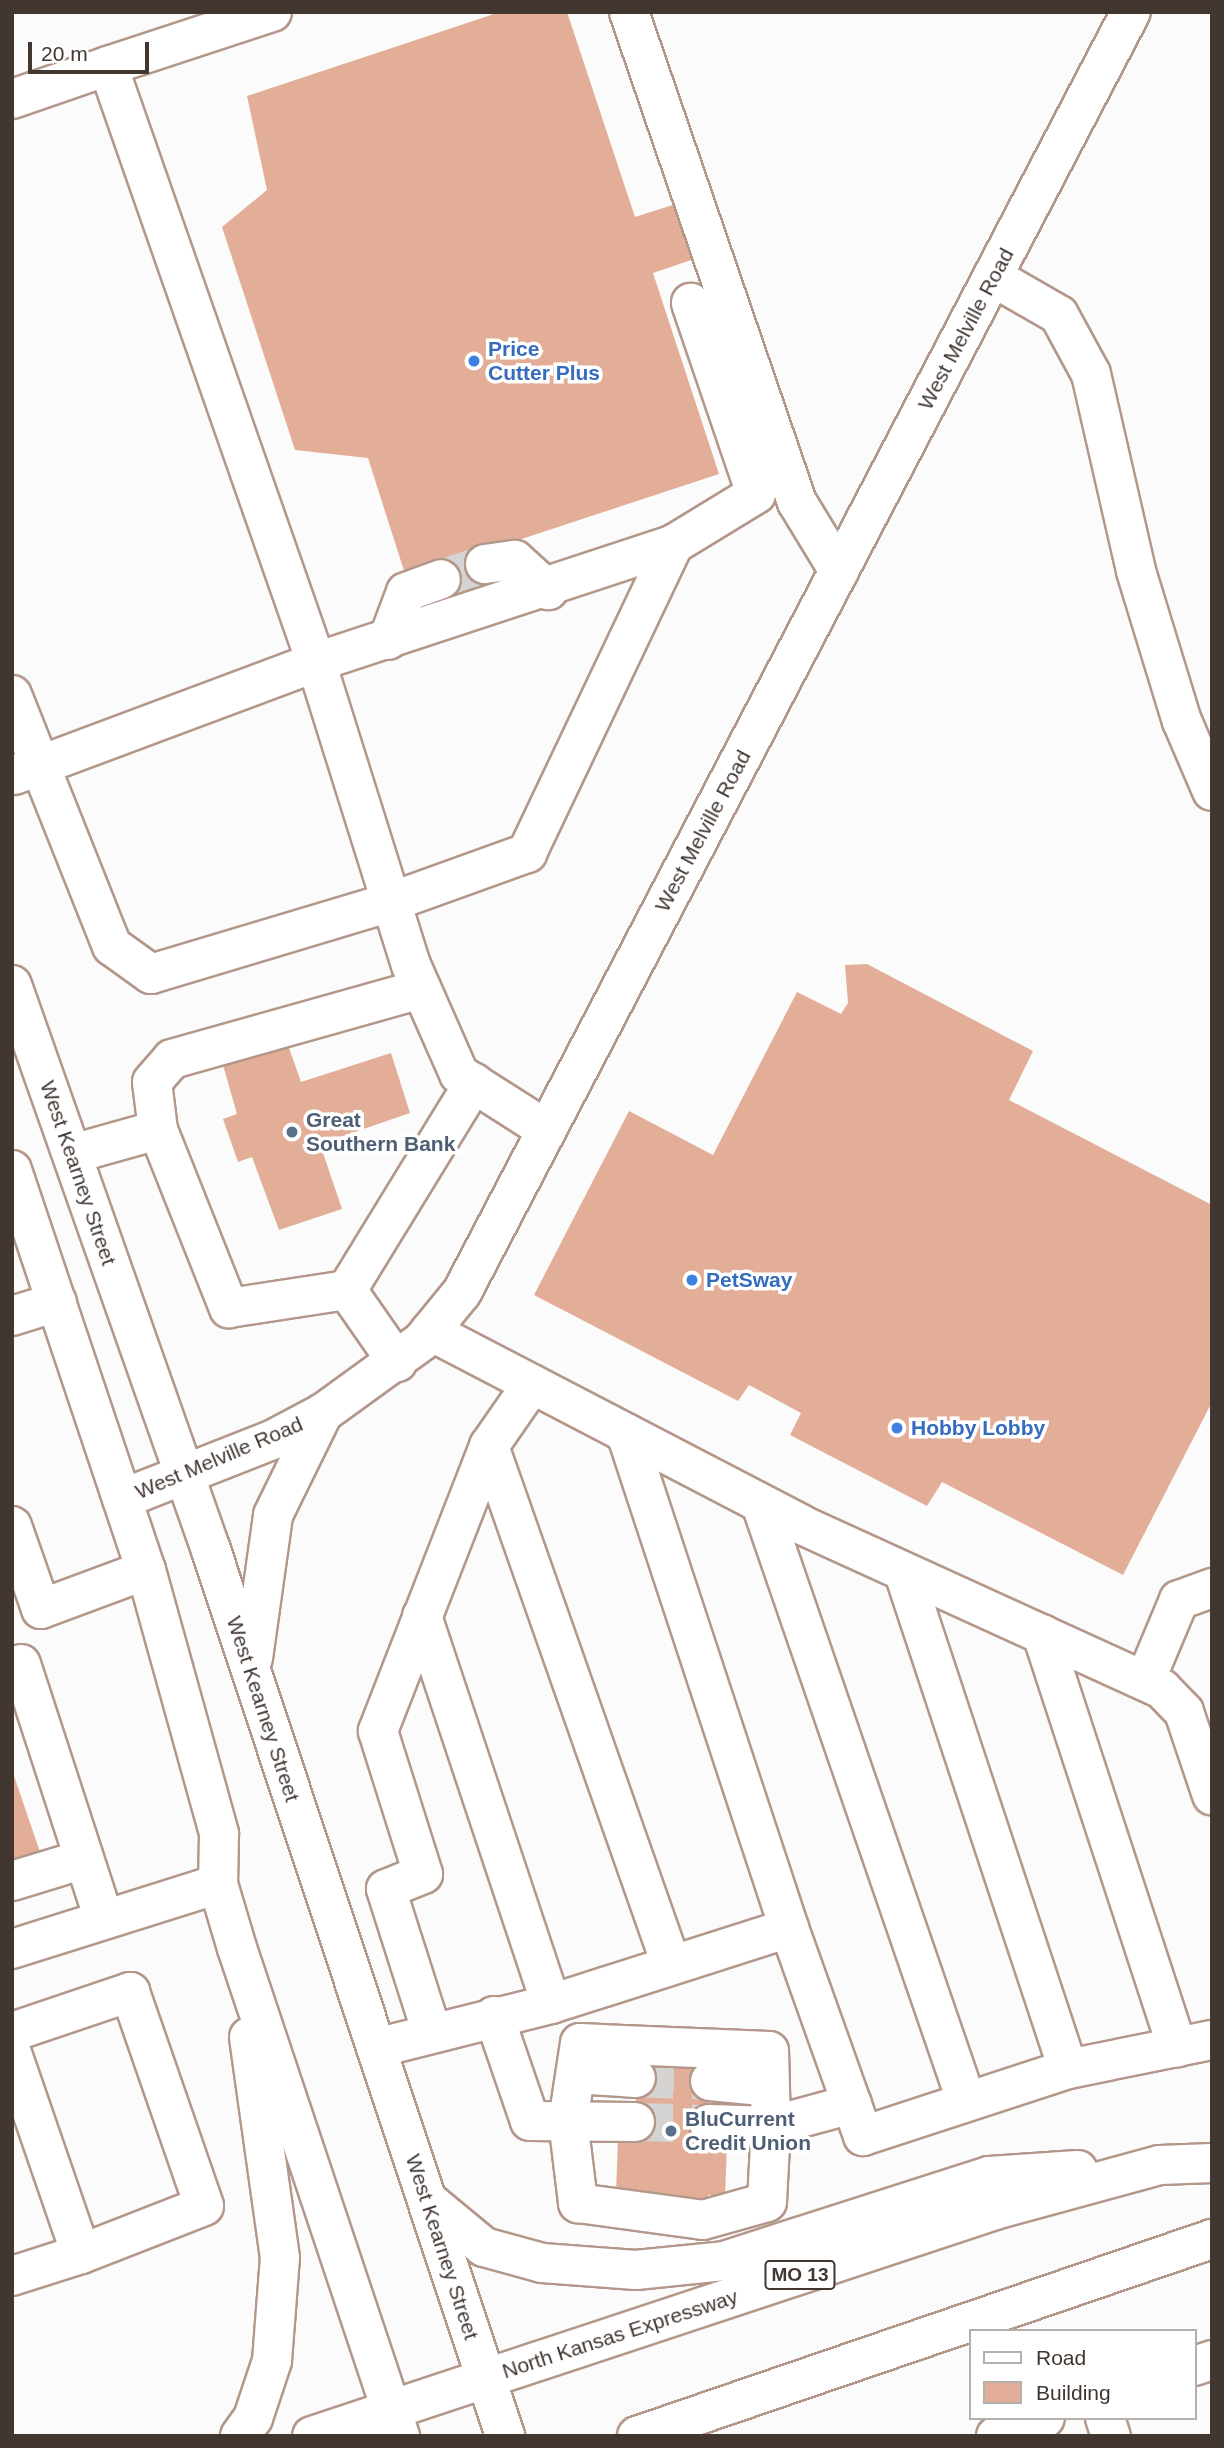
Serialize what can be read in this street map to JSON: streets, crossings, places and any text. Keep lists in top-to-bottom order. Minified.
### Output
{"streets":{"main road":["West Melville Road","West Kearney Street","MO 13","North Kansas Expressway"]},"crossings":[["West Melville Road","West Kearney Street"],["West Kearney Street","North Kansas Expressway"]],"places":["Price Cutter Plus","Great Southern Bank","PetSway","Hobby Lobby","BluCurrent Credit Union"],"legend":["Road","Building"],"scale_bar":"20 m"}
